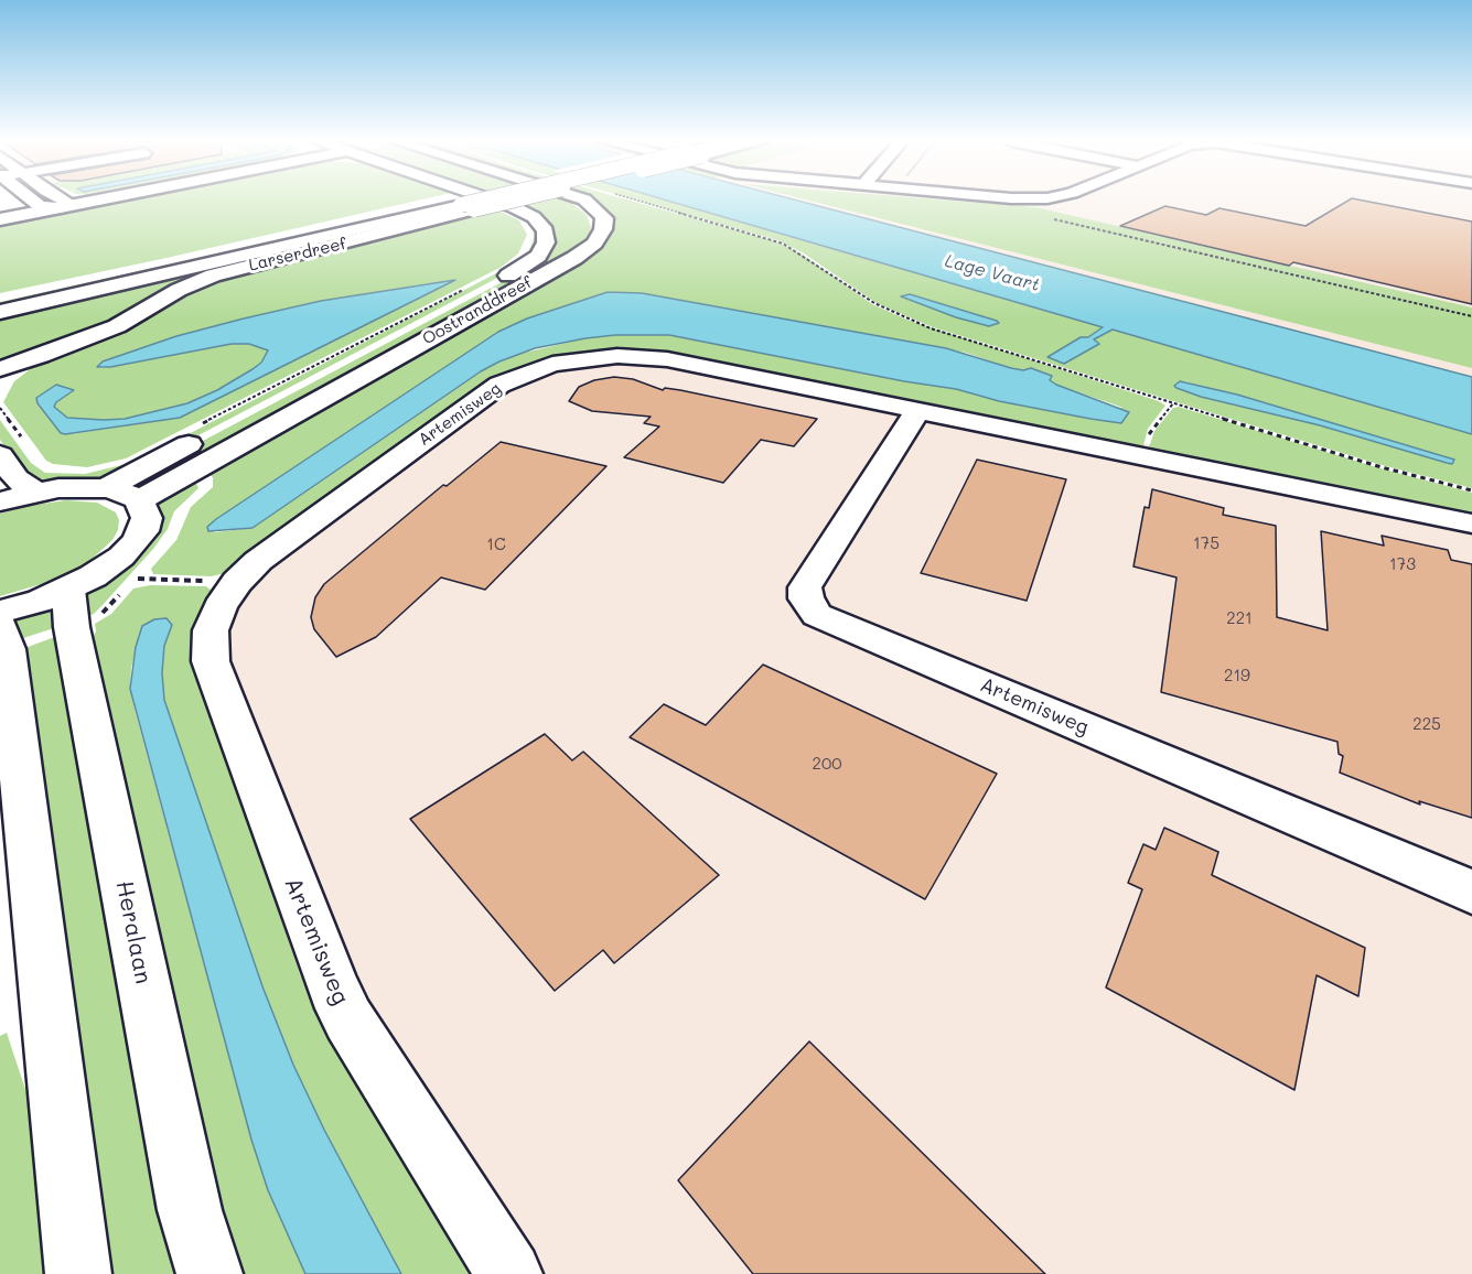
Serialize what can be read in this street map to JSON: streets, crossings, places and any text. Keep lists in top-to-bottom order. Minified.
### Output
{"streets":{"street":["Larserdreef","Oostranddreef","Artemisweg","Heralaan"]},"water":["Lage Vaart"],"house_numbers":["175","1C","173","221","219","225","200"]}
